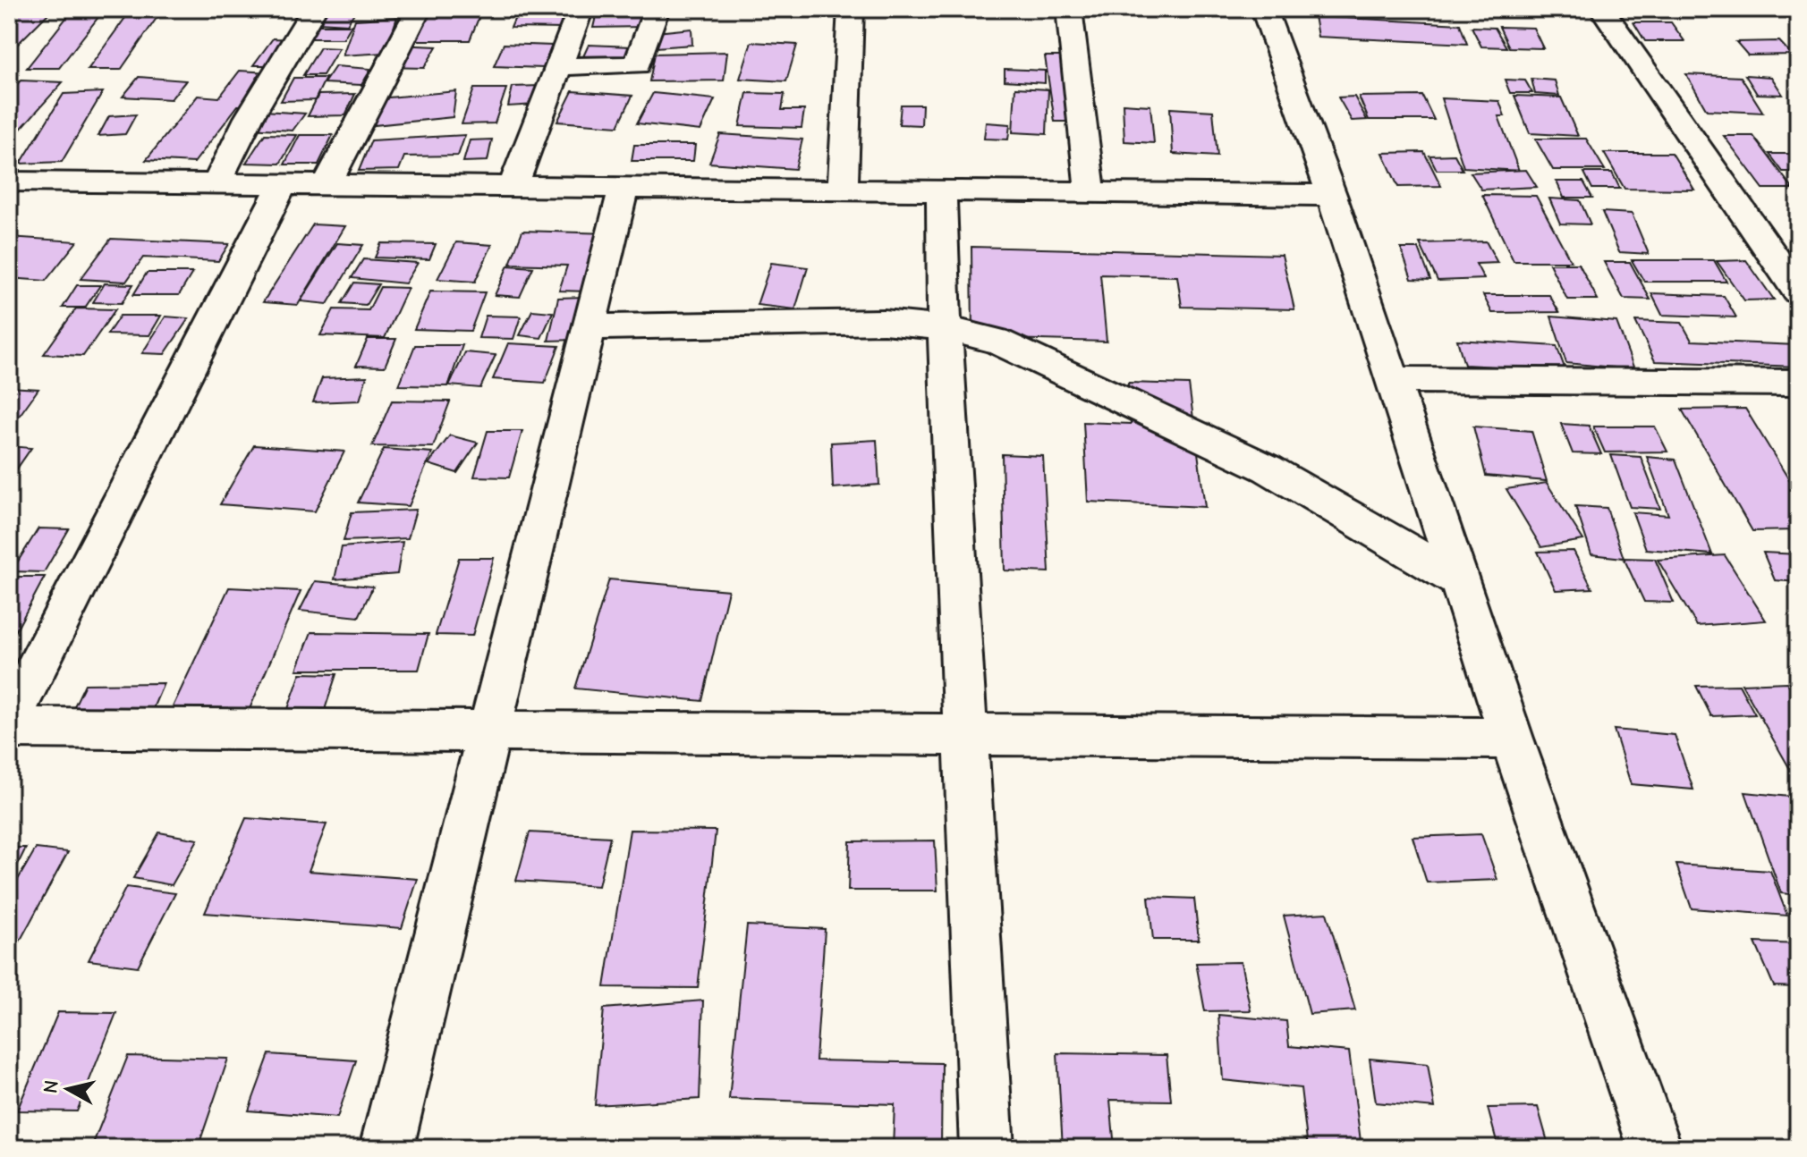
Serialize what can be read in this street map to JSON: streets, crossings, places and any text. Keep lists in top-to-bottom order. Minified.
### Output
{"north":"left"}
